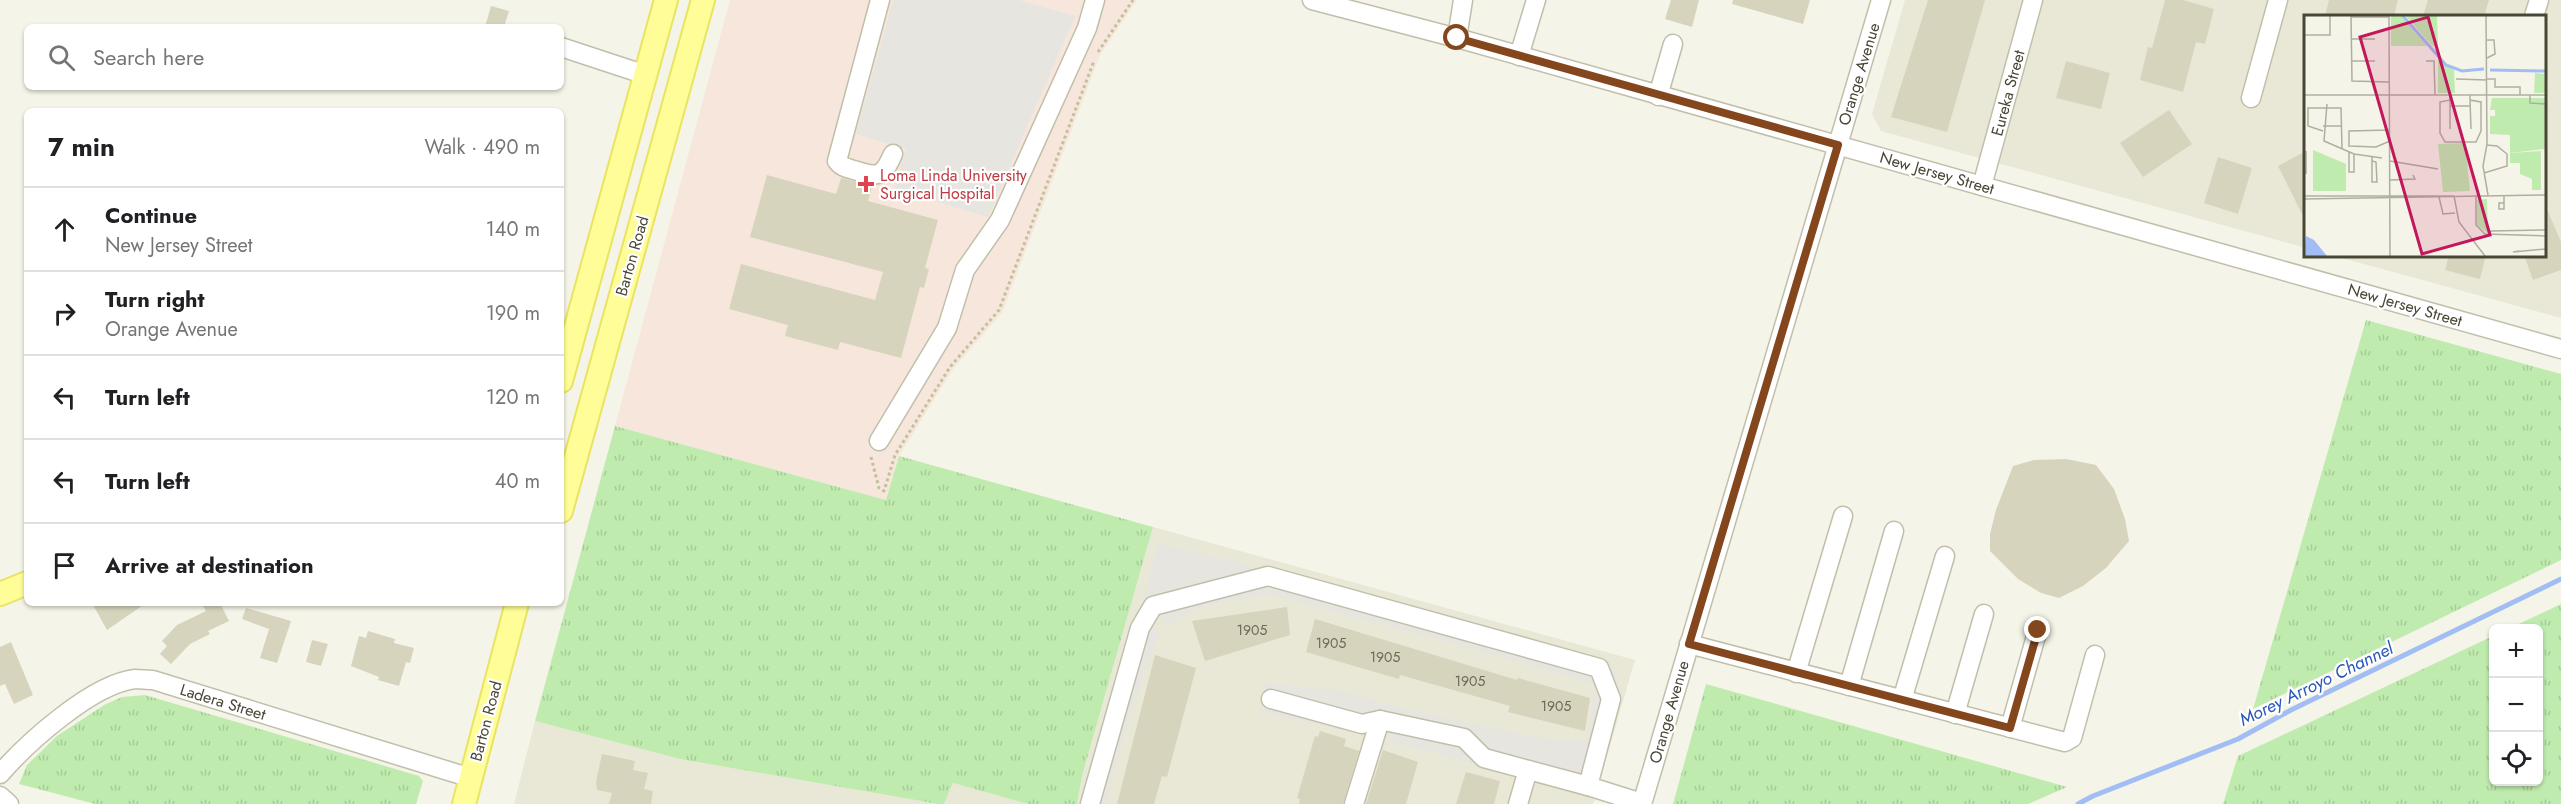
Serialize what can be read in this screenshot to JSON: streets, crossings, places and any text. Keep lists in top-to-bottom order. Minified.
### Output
{"streets":{"main road":["Barton Road"],"street":["Orange Avenue","Eureka Street","New Jersey Street","Ladera Street"]},"crossings":[["Orange Avenue","New Jersey Street"],["Eureka Street","New Jersey Street"],["Barton Road","Ladera Street"]],"water":["Morey Arroyo Channel"],"places":{"health":["Loma Linda University Surgical Hospital"]},"house_numbers":["1905","1905","1905","1905","1905"],"page":{"search":"Search here","heading":["7 min","Walk · 490 m"],"list":[["Continue","New Jersey Street","140 m"],["Turn right","Orange Avenue","190 m"],["Turn left","120 m"],["Turn left","40 m"],"Arrive at destination"],"map_buttons":["+","−"]}}
